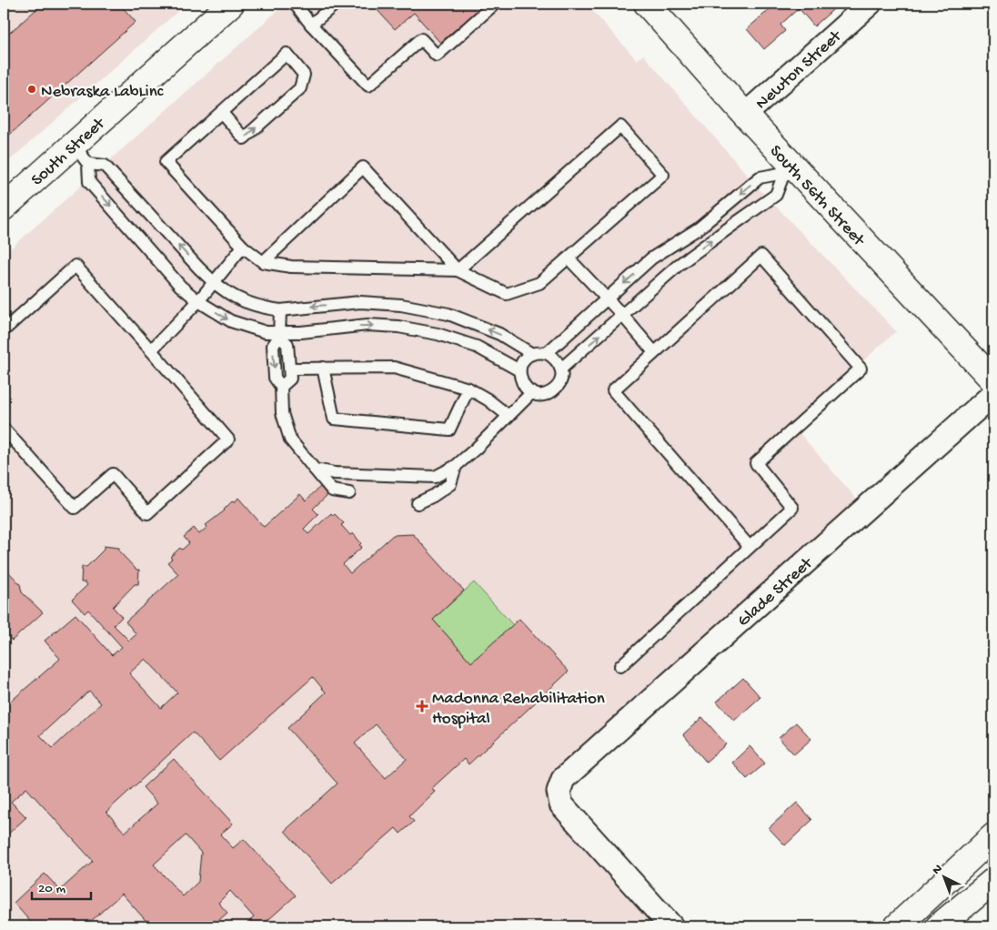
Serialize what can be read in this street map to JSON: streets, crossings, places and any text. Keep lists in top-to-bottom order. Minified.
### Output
{"streets":{"main road":["South Street","South 56th Street"],"street":["Newton Street","Glade Street"]},"crossings":[["Newton Street","South 56th Street"]],"places":{"other":["Nebraska LabLinc"],"health":["Madonna Rehabilitation Hospital"]},"scale_bar":"20 m","north":"top left"}
